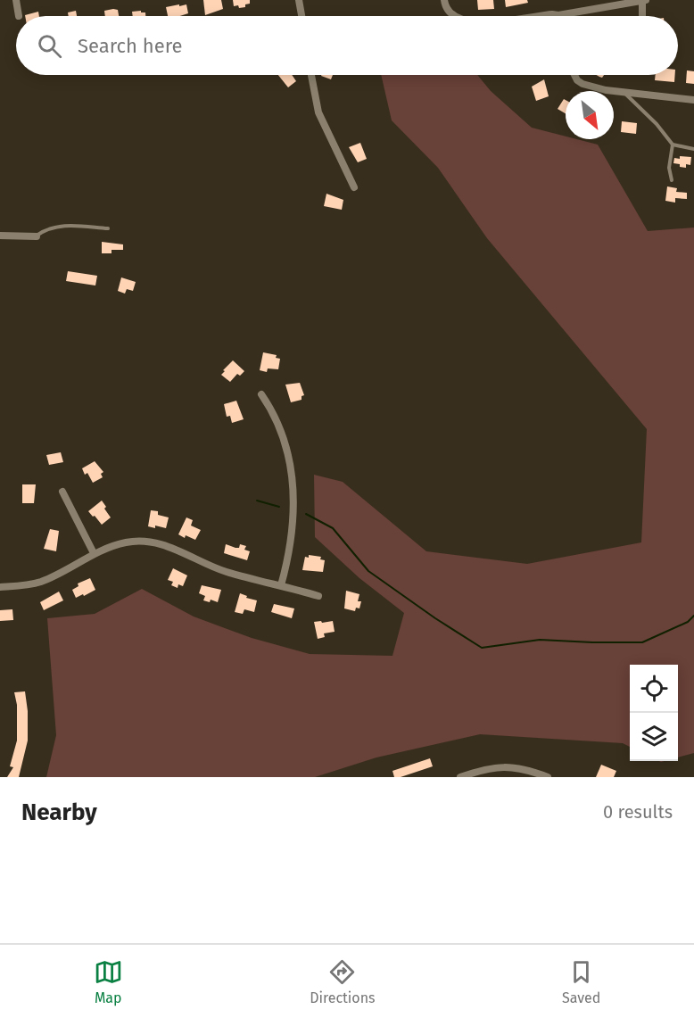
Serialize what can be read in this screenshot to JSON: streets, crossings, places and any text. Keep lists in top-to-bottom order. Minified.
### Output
{"north":"bottom right","page":{"search":"Search here","heading":["Nearby","0 results"],"nav":["Map","Directions","Saved"]}}
